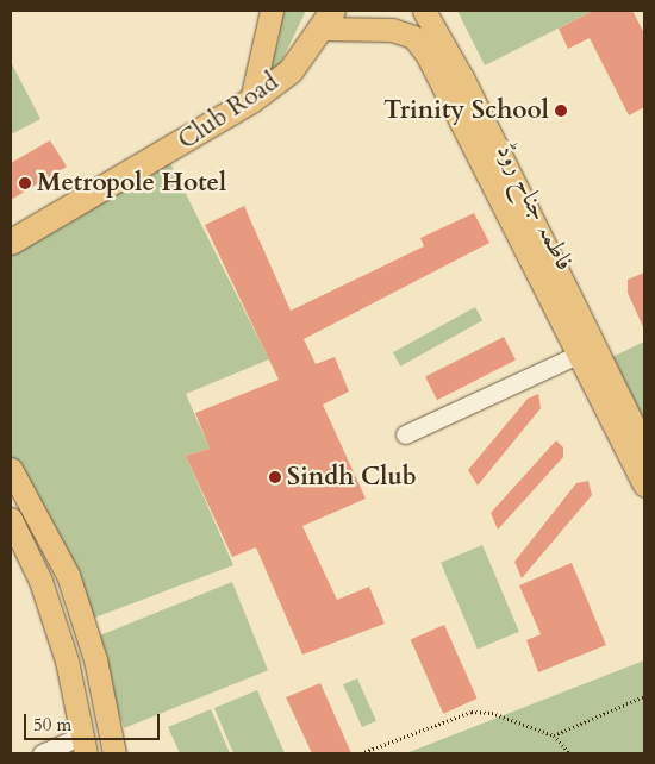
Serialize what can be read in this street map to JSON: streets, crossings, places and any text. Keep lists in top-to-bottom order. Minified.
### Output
{"streets":{"highway":["Club Road"],"main road":["فاطمہ جناح روڈ"]},"crossings":[["Club Road","فاطمہ جناح روڈ"]],"places":["Trinity School","Metropole Hotel","Sindh Club"],"scale_bar":"50 m"}
